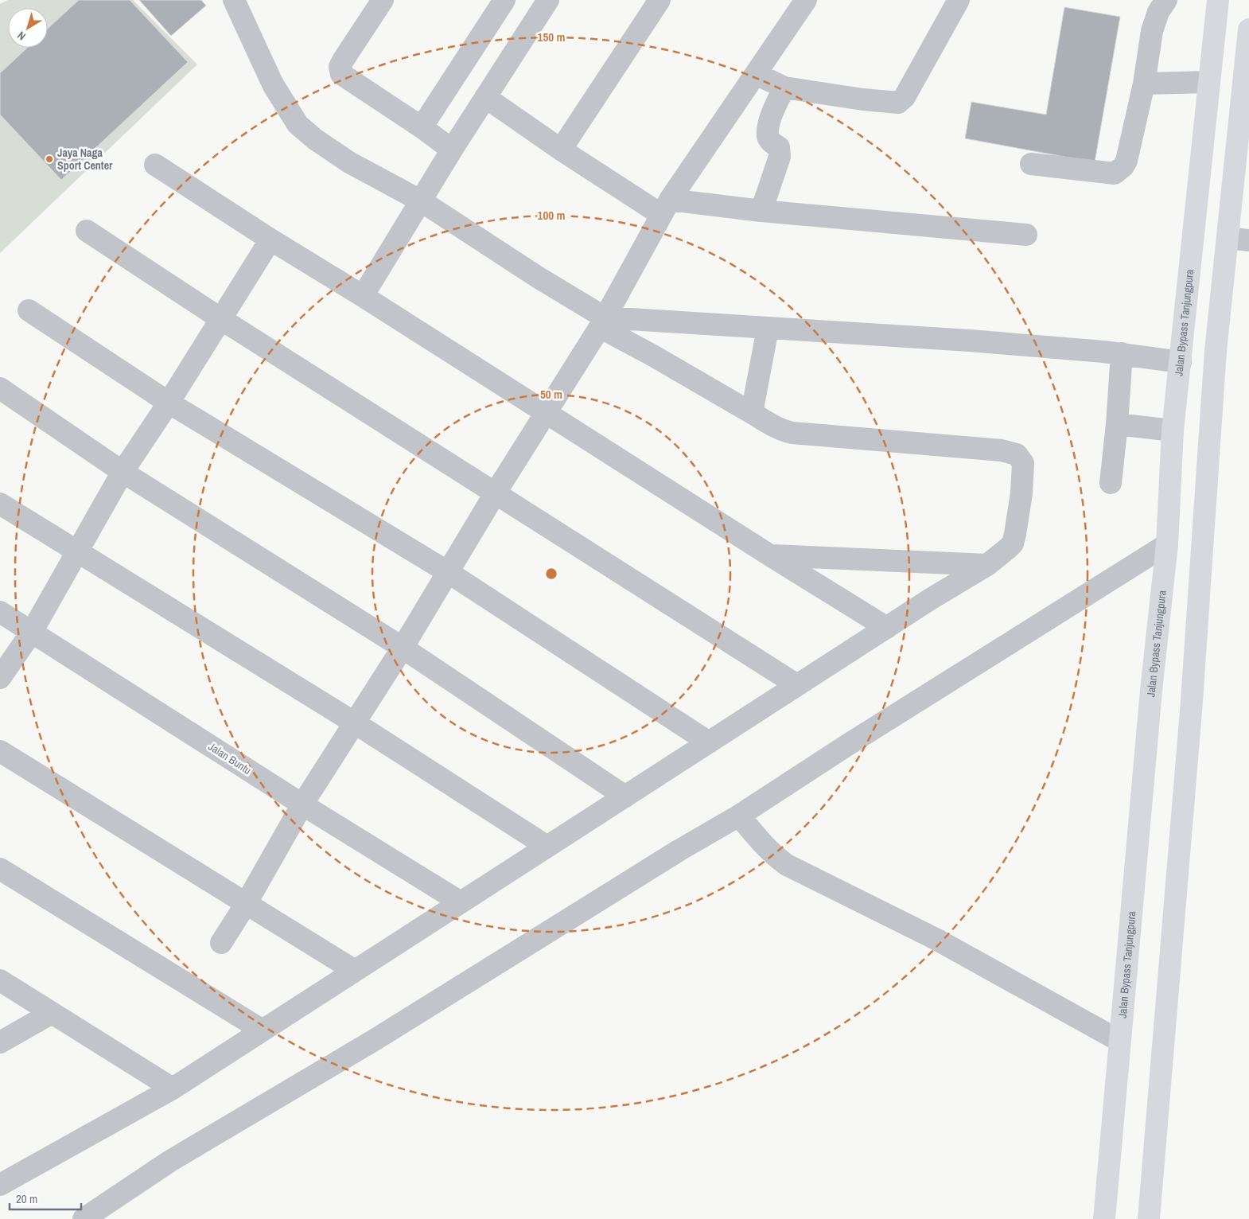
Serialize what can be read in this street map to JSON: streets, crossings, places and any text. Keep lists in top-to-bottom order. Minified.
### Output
{"streets":{"highway":["Jalan Bypass Tanjungpura"],"street":["Jalan Buntu"]},"places":["Jaya Naga Sport Center"],"scale_bar":"20 m","north":"bottom left","rings":["150 m","100 m","50 m"]}
